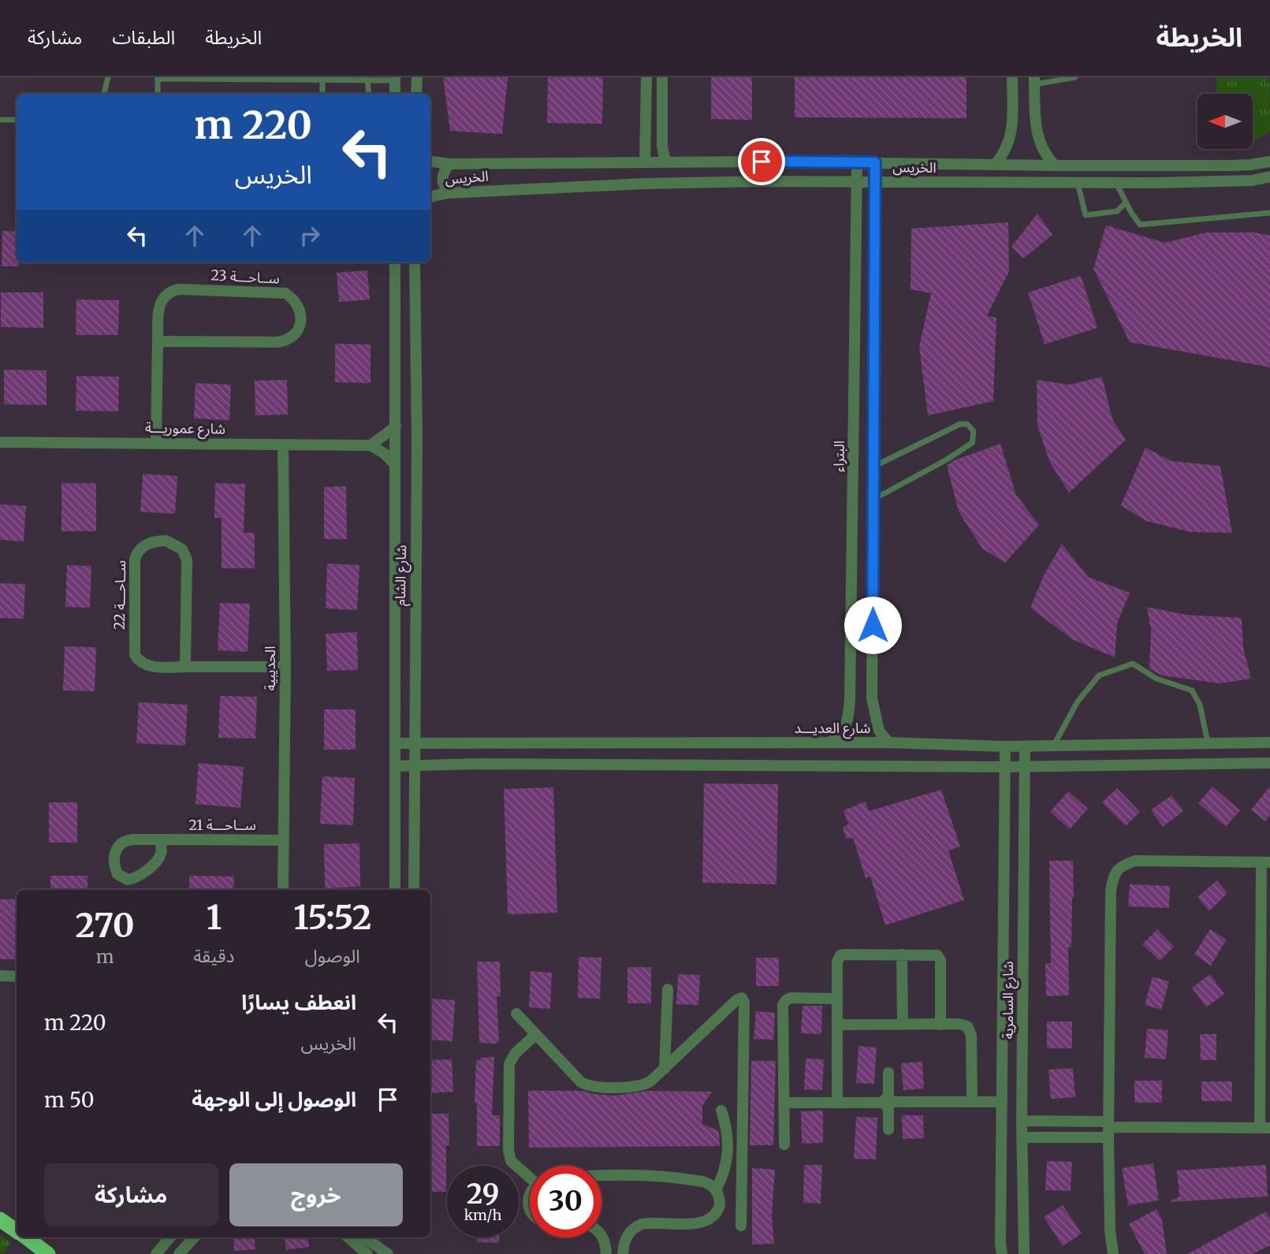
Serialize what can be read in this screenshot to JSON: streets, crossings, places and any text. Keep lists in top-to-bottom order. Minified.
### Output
{"streets":{"street":["الخريس","ســاحـــة 23","شارع عموريـــة","البتراء","شارع الشام","ســاحـــة 22","الحديبية","شارع العديـــد","ســاحـــة 21","شارع السامرية"]},"crossings":[["الخريس","البتراء"],["ســاحـــة 23","شارع عموريـــة"],["شارع عموريـــة","الحديبية"],["البتراء","شارع العديـــد"],["شارع الشام","شارع العديـــد"],["ســاحـــة 22","الحديبية"],["الحديبية","ســاحـــة 21"],["شارع العديـــد","شارع السامرية"]],"north":"left","page":{"header":"الخريطة","nav":["الخريطة","الطبقات","مشاركة"],"turn":["220 m","الخريس"],"eta":["15:52","الوصول","1","دقيقة","270","m"],"list":[{"name":"انعطف يسارًا","note":"الخريس","value":"220 m"},{"name":"الوصول إلى الوجهة","value":"50 m"}],"buttons":["خروج","مشاركة"],"speed":"29 km/h","limit":"30"}}
